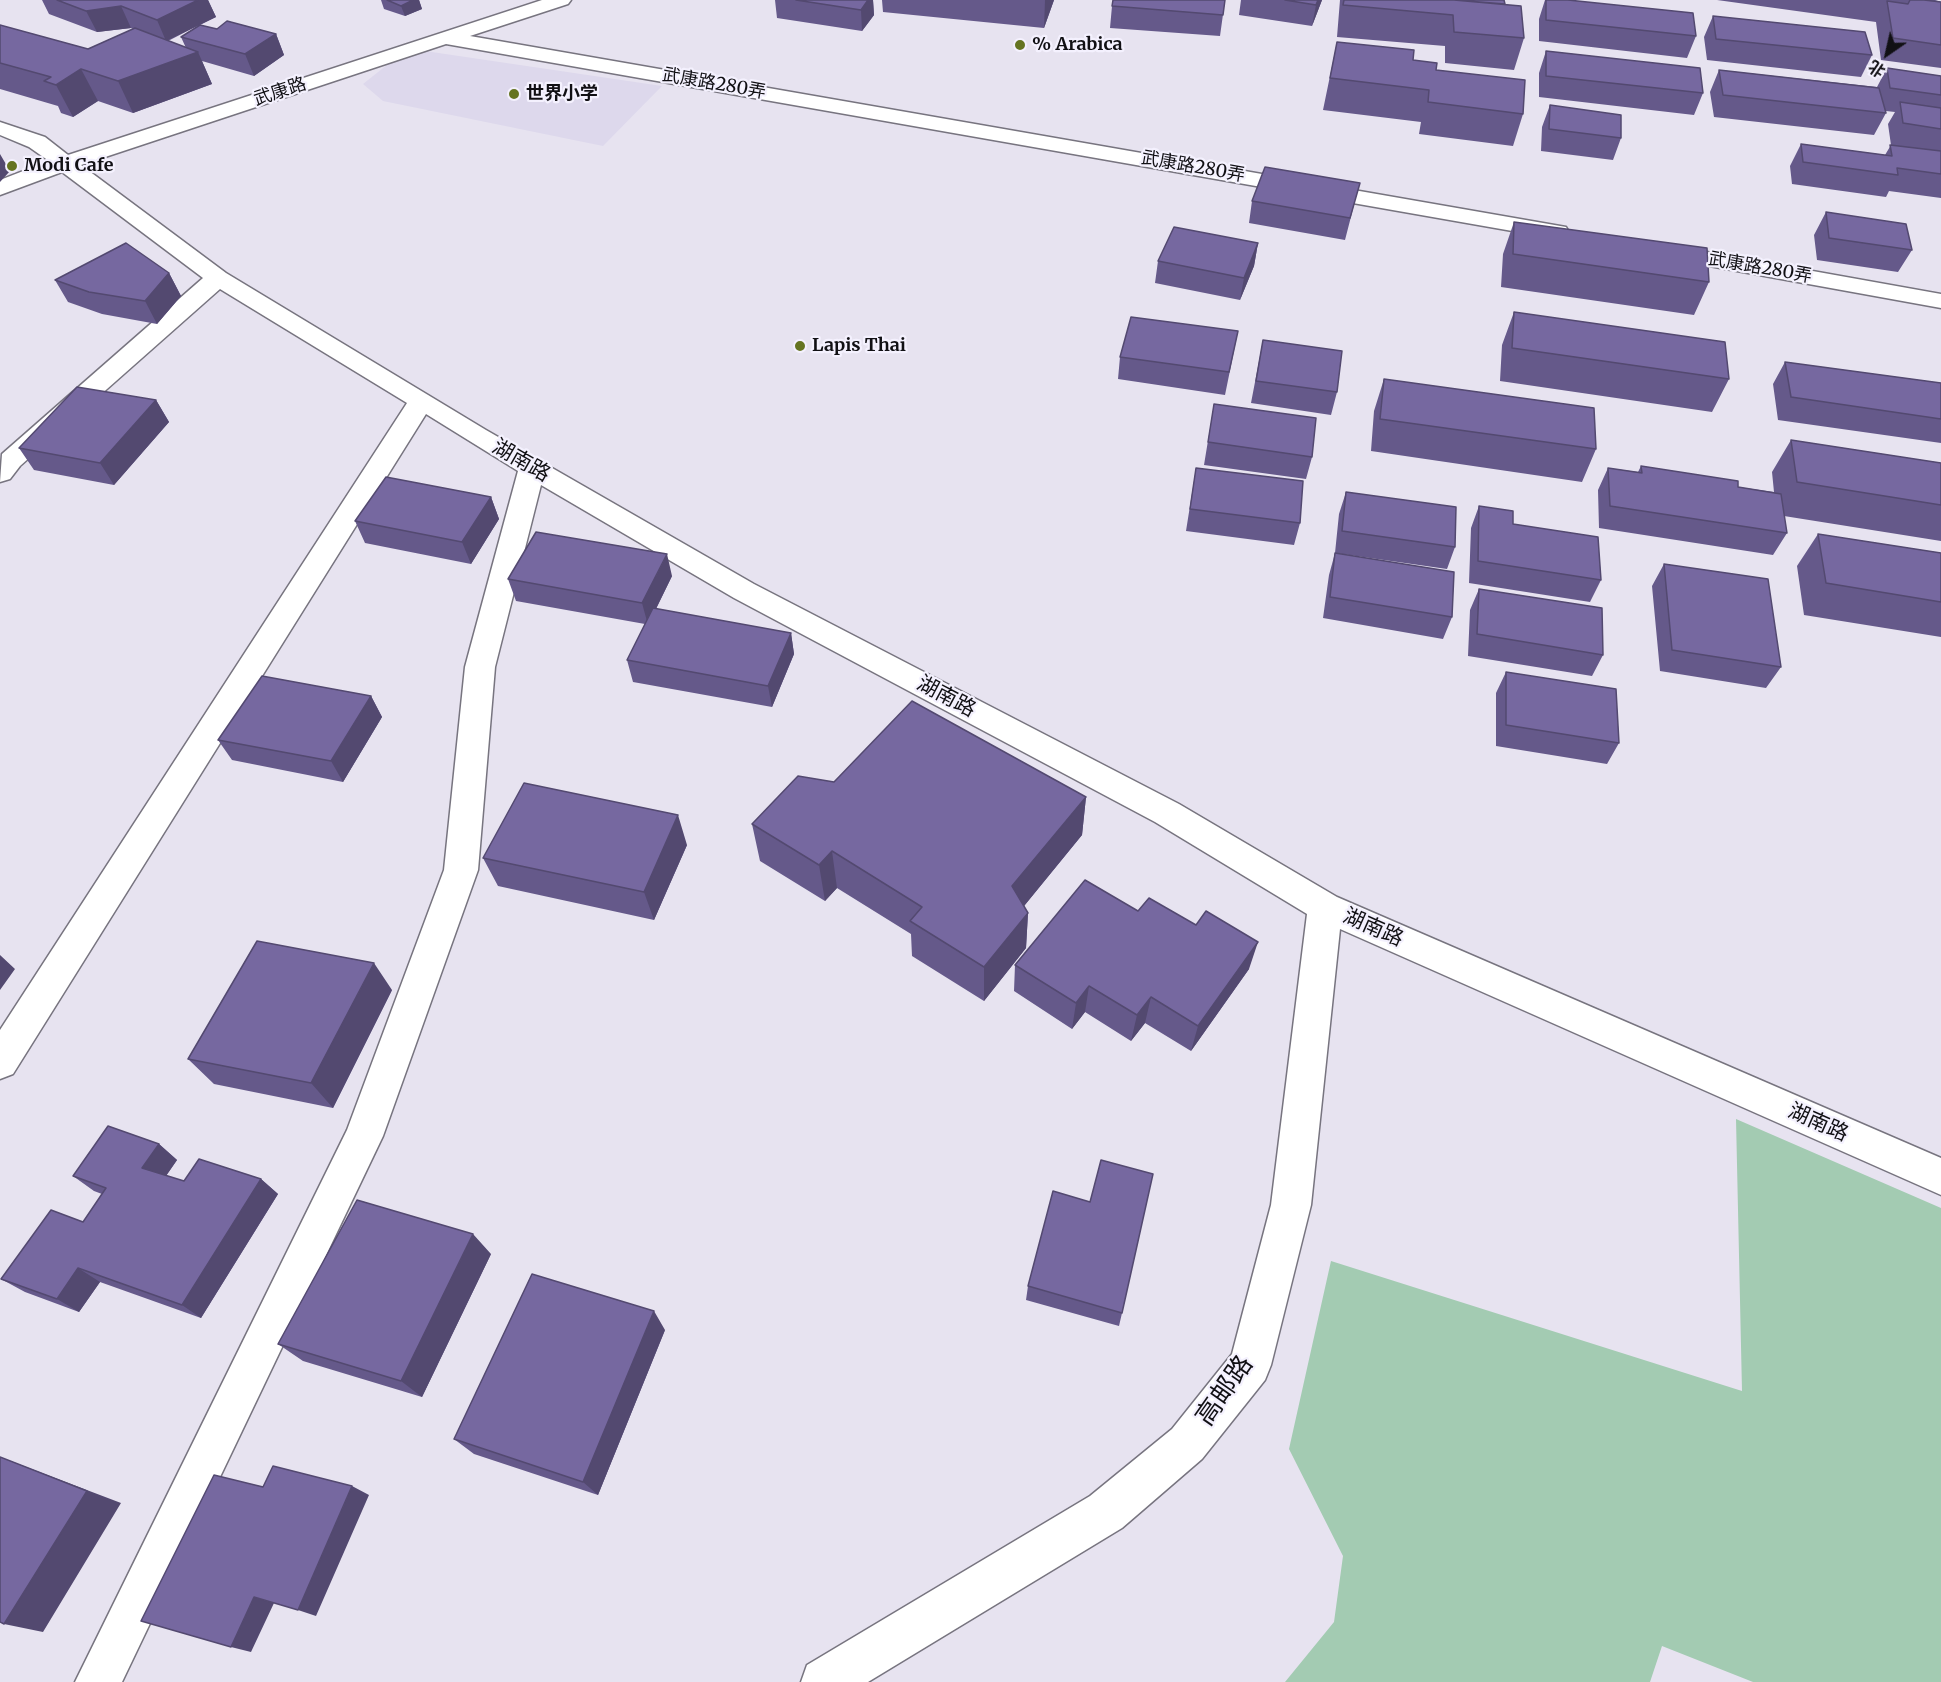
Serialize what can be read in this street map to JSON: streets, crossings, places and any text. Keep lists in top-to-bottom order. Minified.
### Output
{"streets":{"street":["武康路280弄","武康路","湖南路","高邮路"]},"crossings":[["武康路280弄","武康路"],["武康路","湖南路"],["湖南路","高邮路"]],"places":["% Arabica","世界小学","Modi Cafe","Lapis Thai"],"north":"bottom left"}
